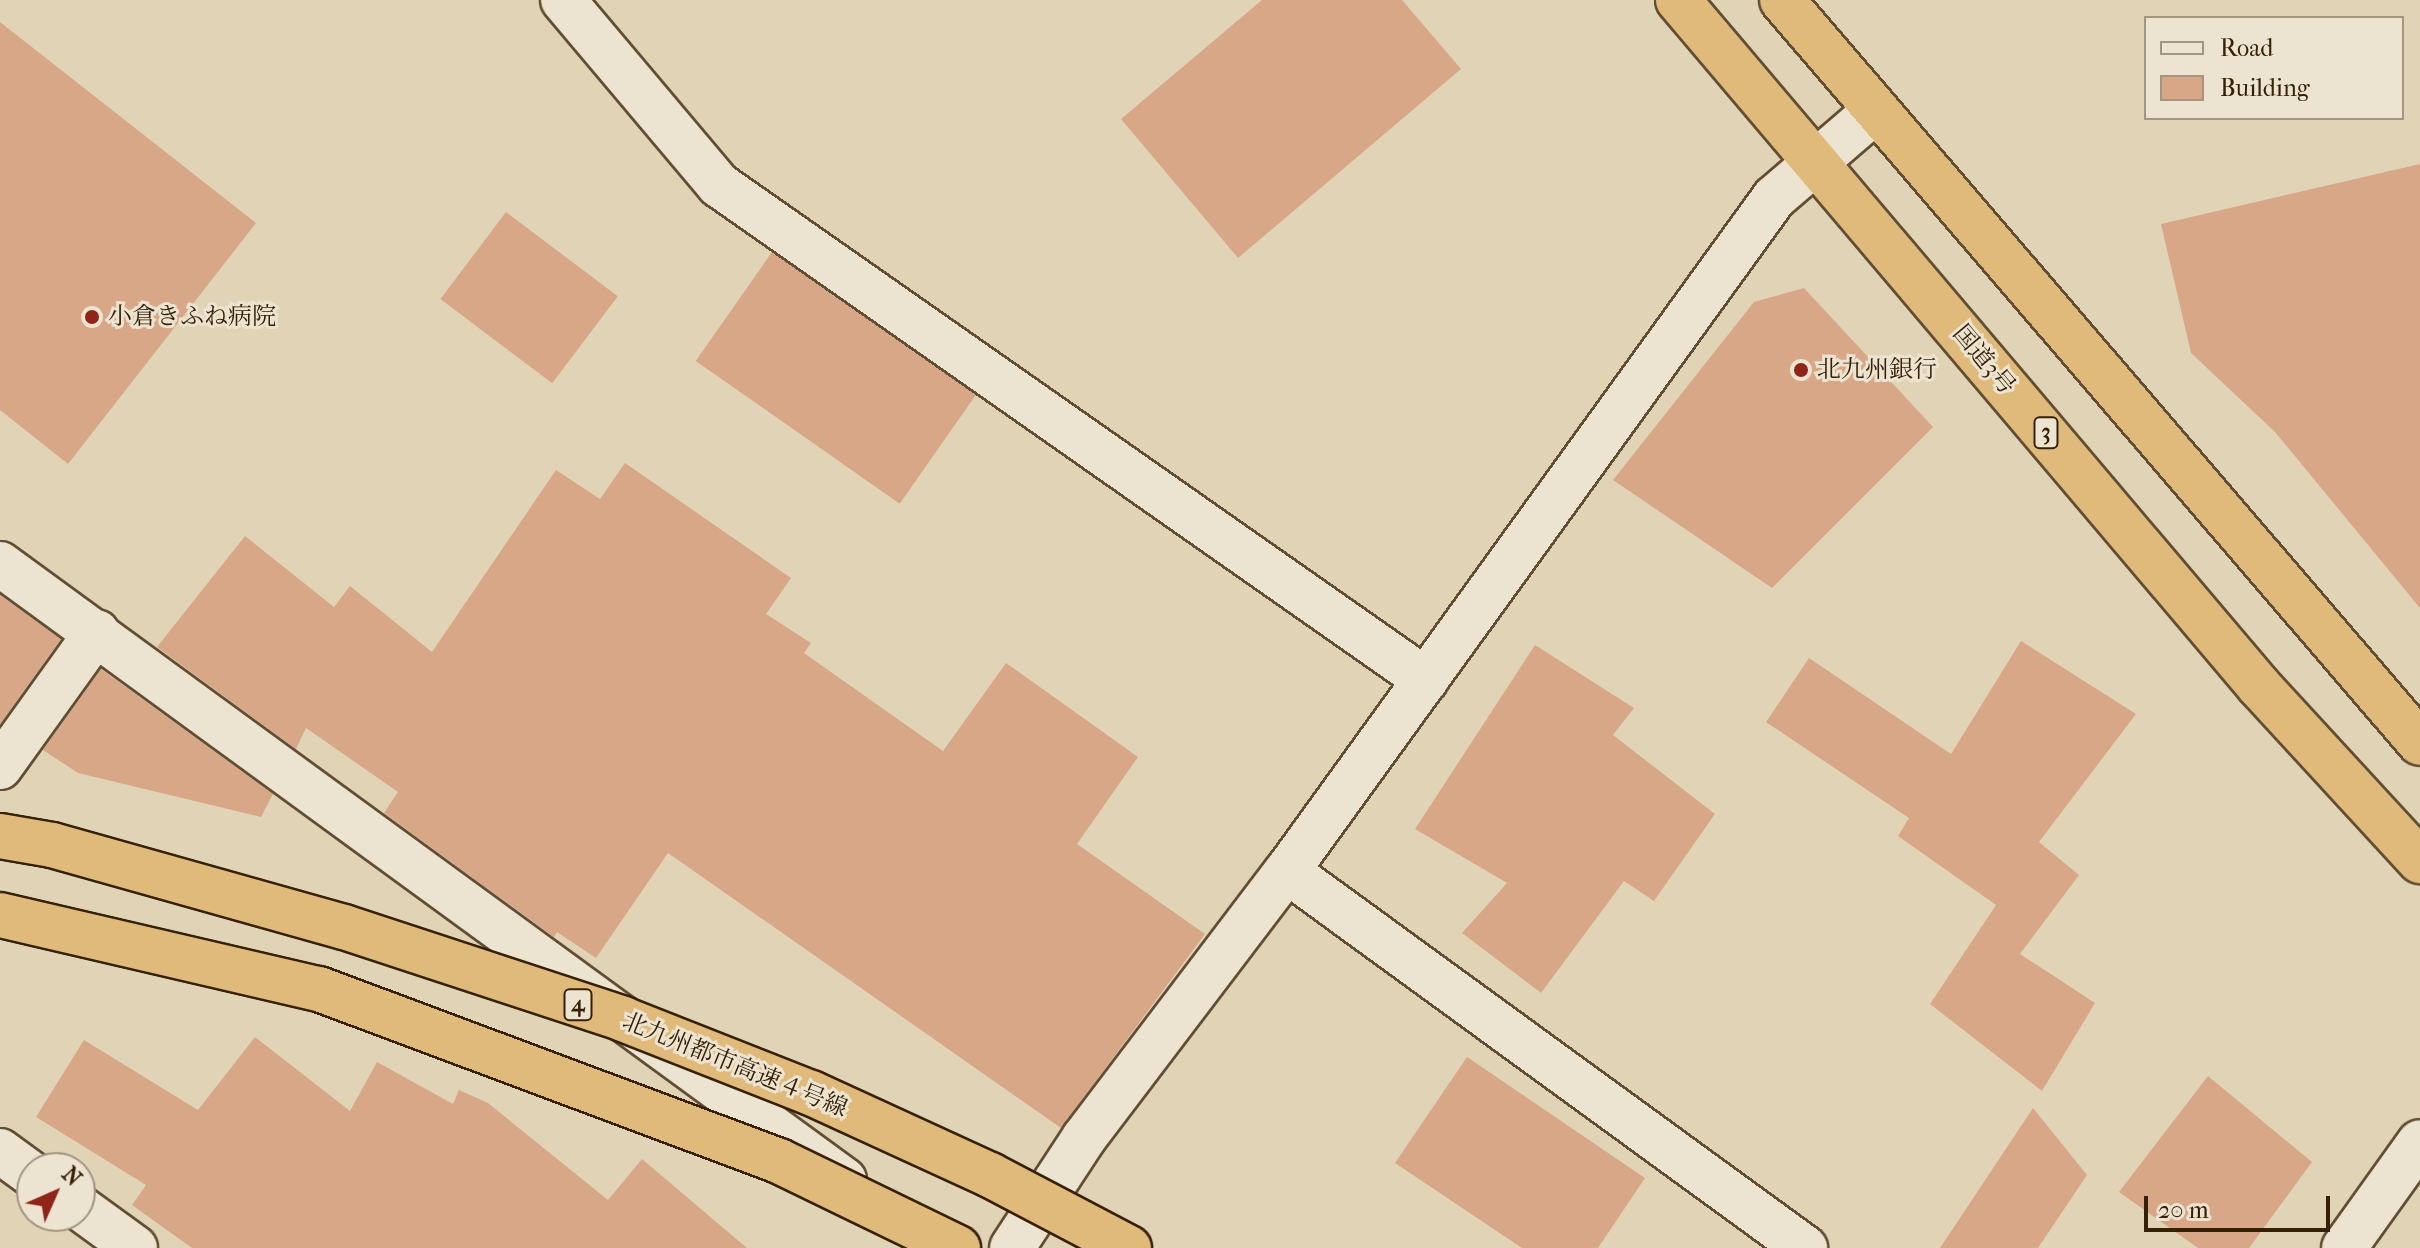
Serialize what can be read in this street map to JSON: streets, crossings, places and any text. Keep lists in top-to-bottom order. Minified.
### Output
{"streets":{"highway":["国道3号","3","4","北九州都市高速４号線"]},"places":["小倉きふね病院","北九州銀行"],"legend":["Road","Building"],"scale_bar":"20 m","north":"top right"}
